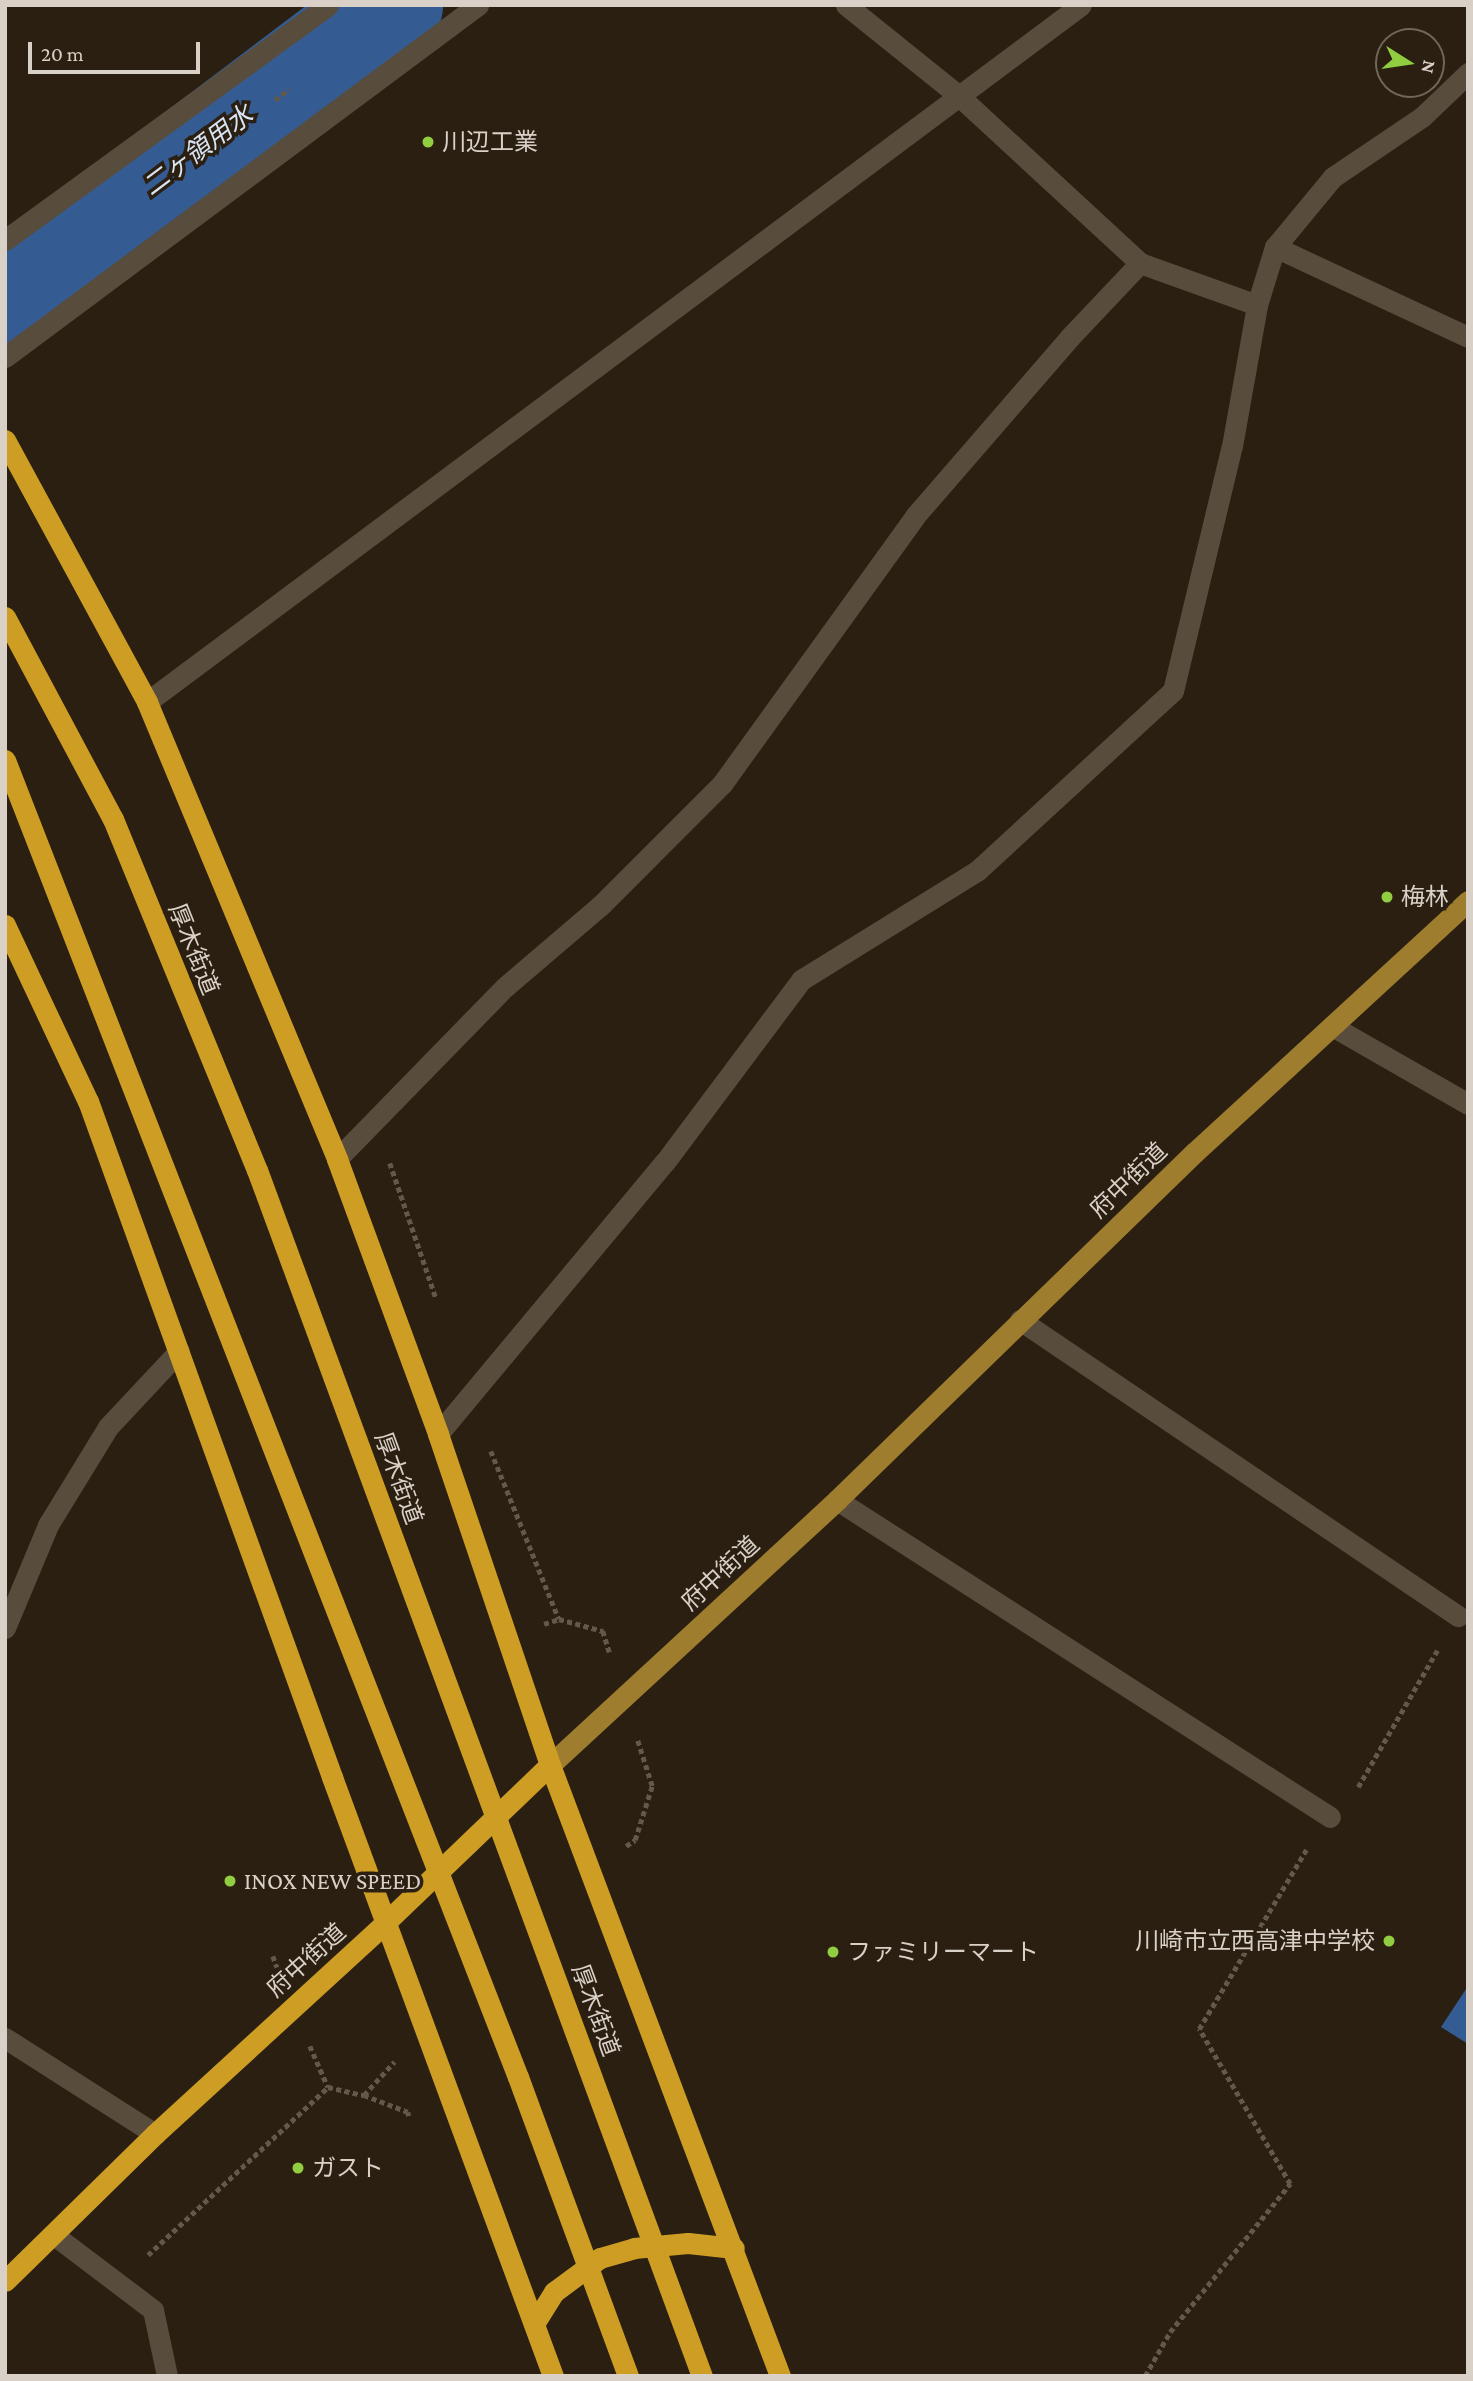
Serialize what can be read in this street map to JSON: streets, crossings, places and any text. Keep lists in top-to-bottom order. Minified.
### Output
{"streets":{"highway":["厚木街道","府中街道"]},"water":["二ヶ領用水"],"places":["川辺工業","梅林","INOX NEW SPEED","川崎市立西高津中学校","ファミリーマート","ガスト"],"scale_bar":"20 m","north":"right"}
